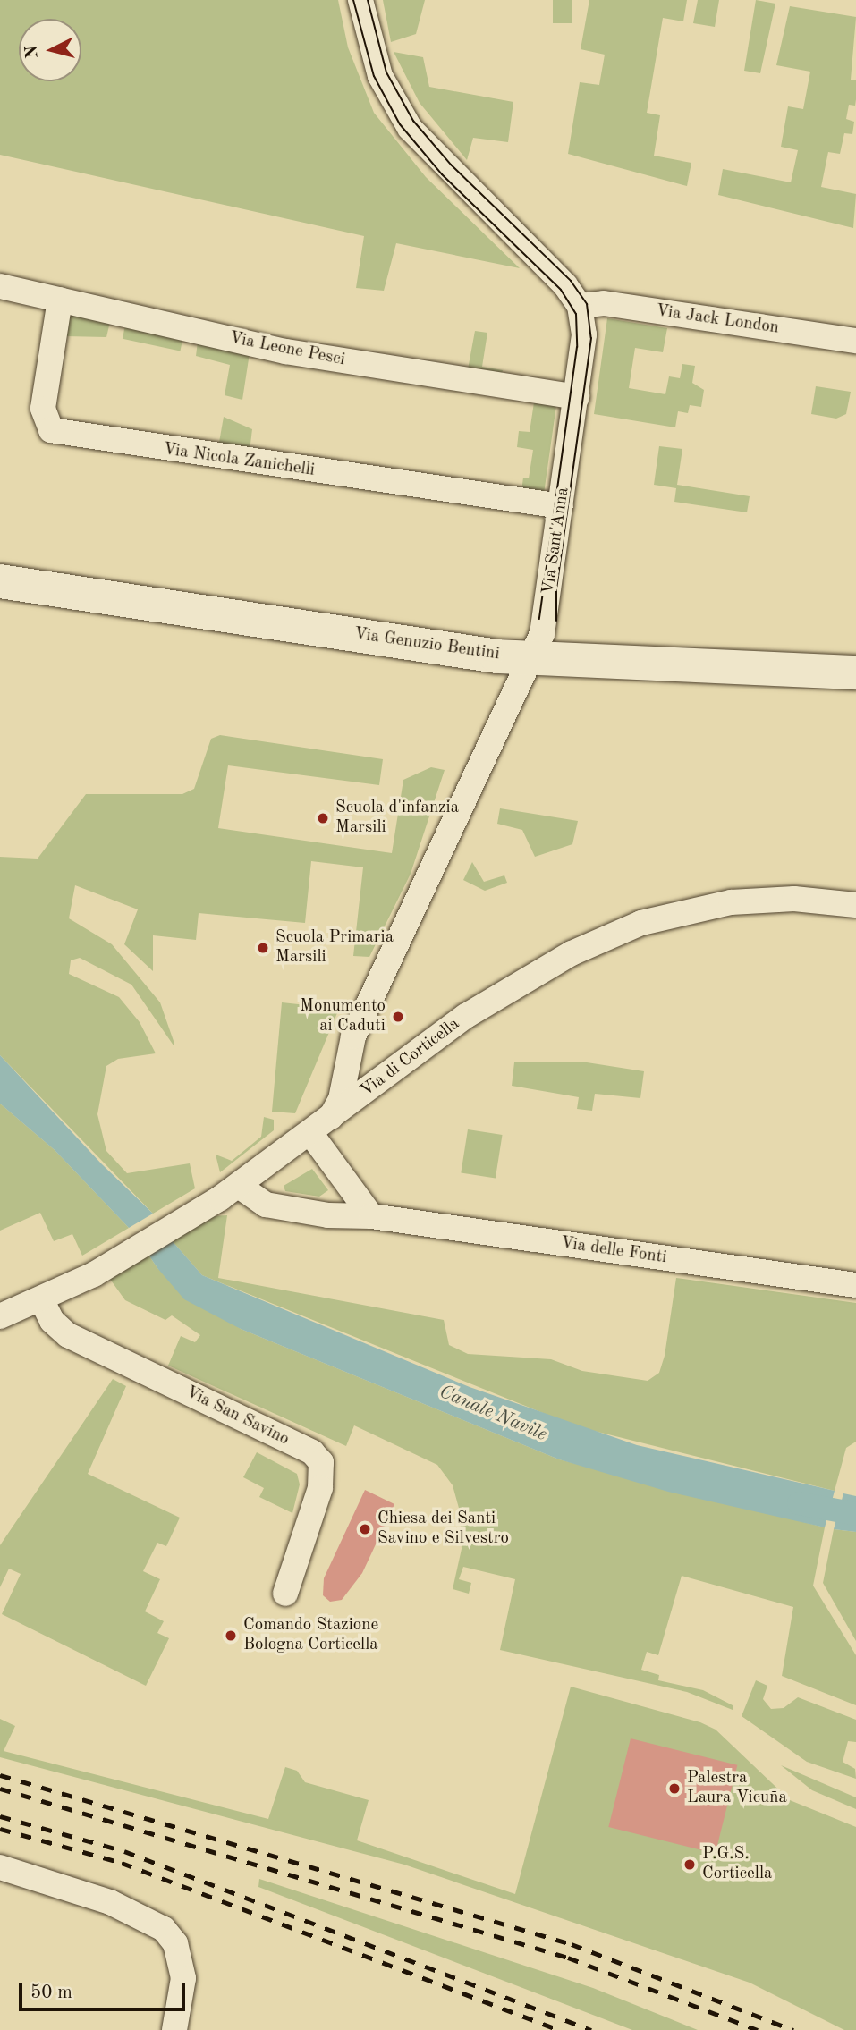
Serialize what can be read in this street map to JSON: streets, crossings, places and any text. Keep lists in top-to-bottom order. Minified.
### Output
{"streets":{"street":["Via Jack London","Via Leone Pesci","Via Nicola Zanichelli","Via Sant'Anna","Via Genuzio Bentini","Via di Corticella","Via delle Fonti","Via San Savino"]},"crossings":[["Via Jack London","Via Sant'Anna"],["Via Leone Pesci","Via Nicola Zanichelli"],["Via Leone Pesci","Via Sant'Anna"],["Via Nicola Zanichelli","Via Sant'Anna"],["Via Sant'Anna","Via Genuzio Bentini"],["Via Sant'Anna","Via di Corticella"],["Via di Corticella","Via delle Fonti"],["Via di Corticella","Via San Savino"]],"water":["Canale Navile"],"places":["Scuola d'infanzia Marsili","Scuola Primaria Marsili","Monumento ai Caduti","Chiesa dei Santi Savino e Silvestro","Comando Stazione Bologna Corticella","Palestra Laura Vicuña","P.G.S. Corticella"],"scale_bar":"50 m","north":"left"}
